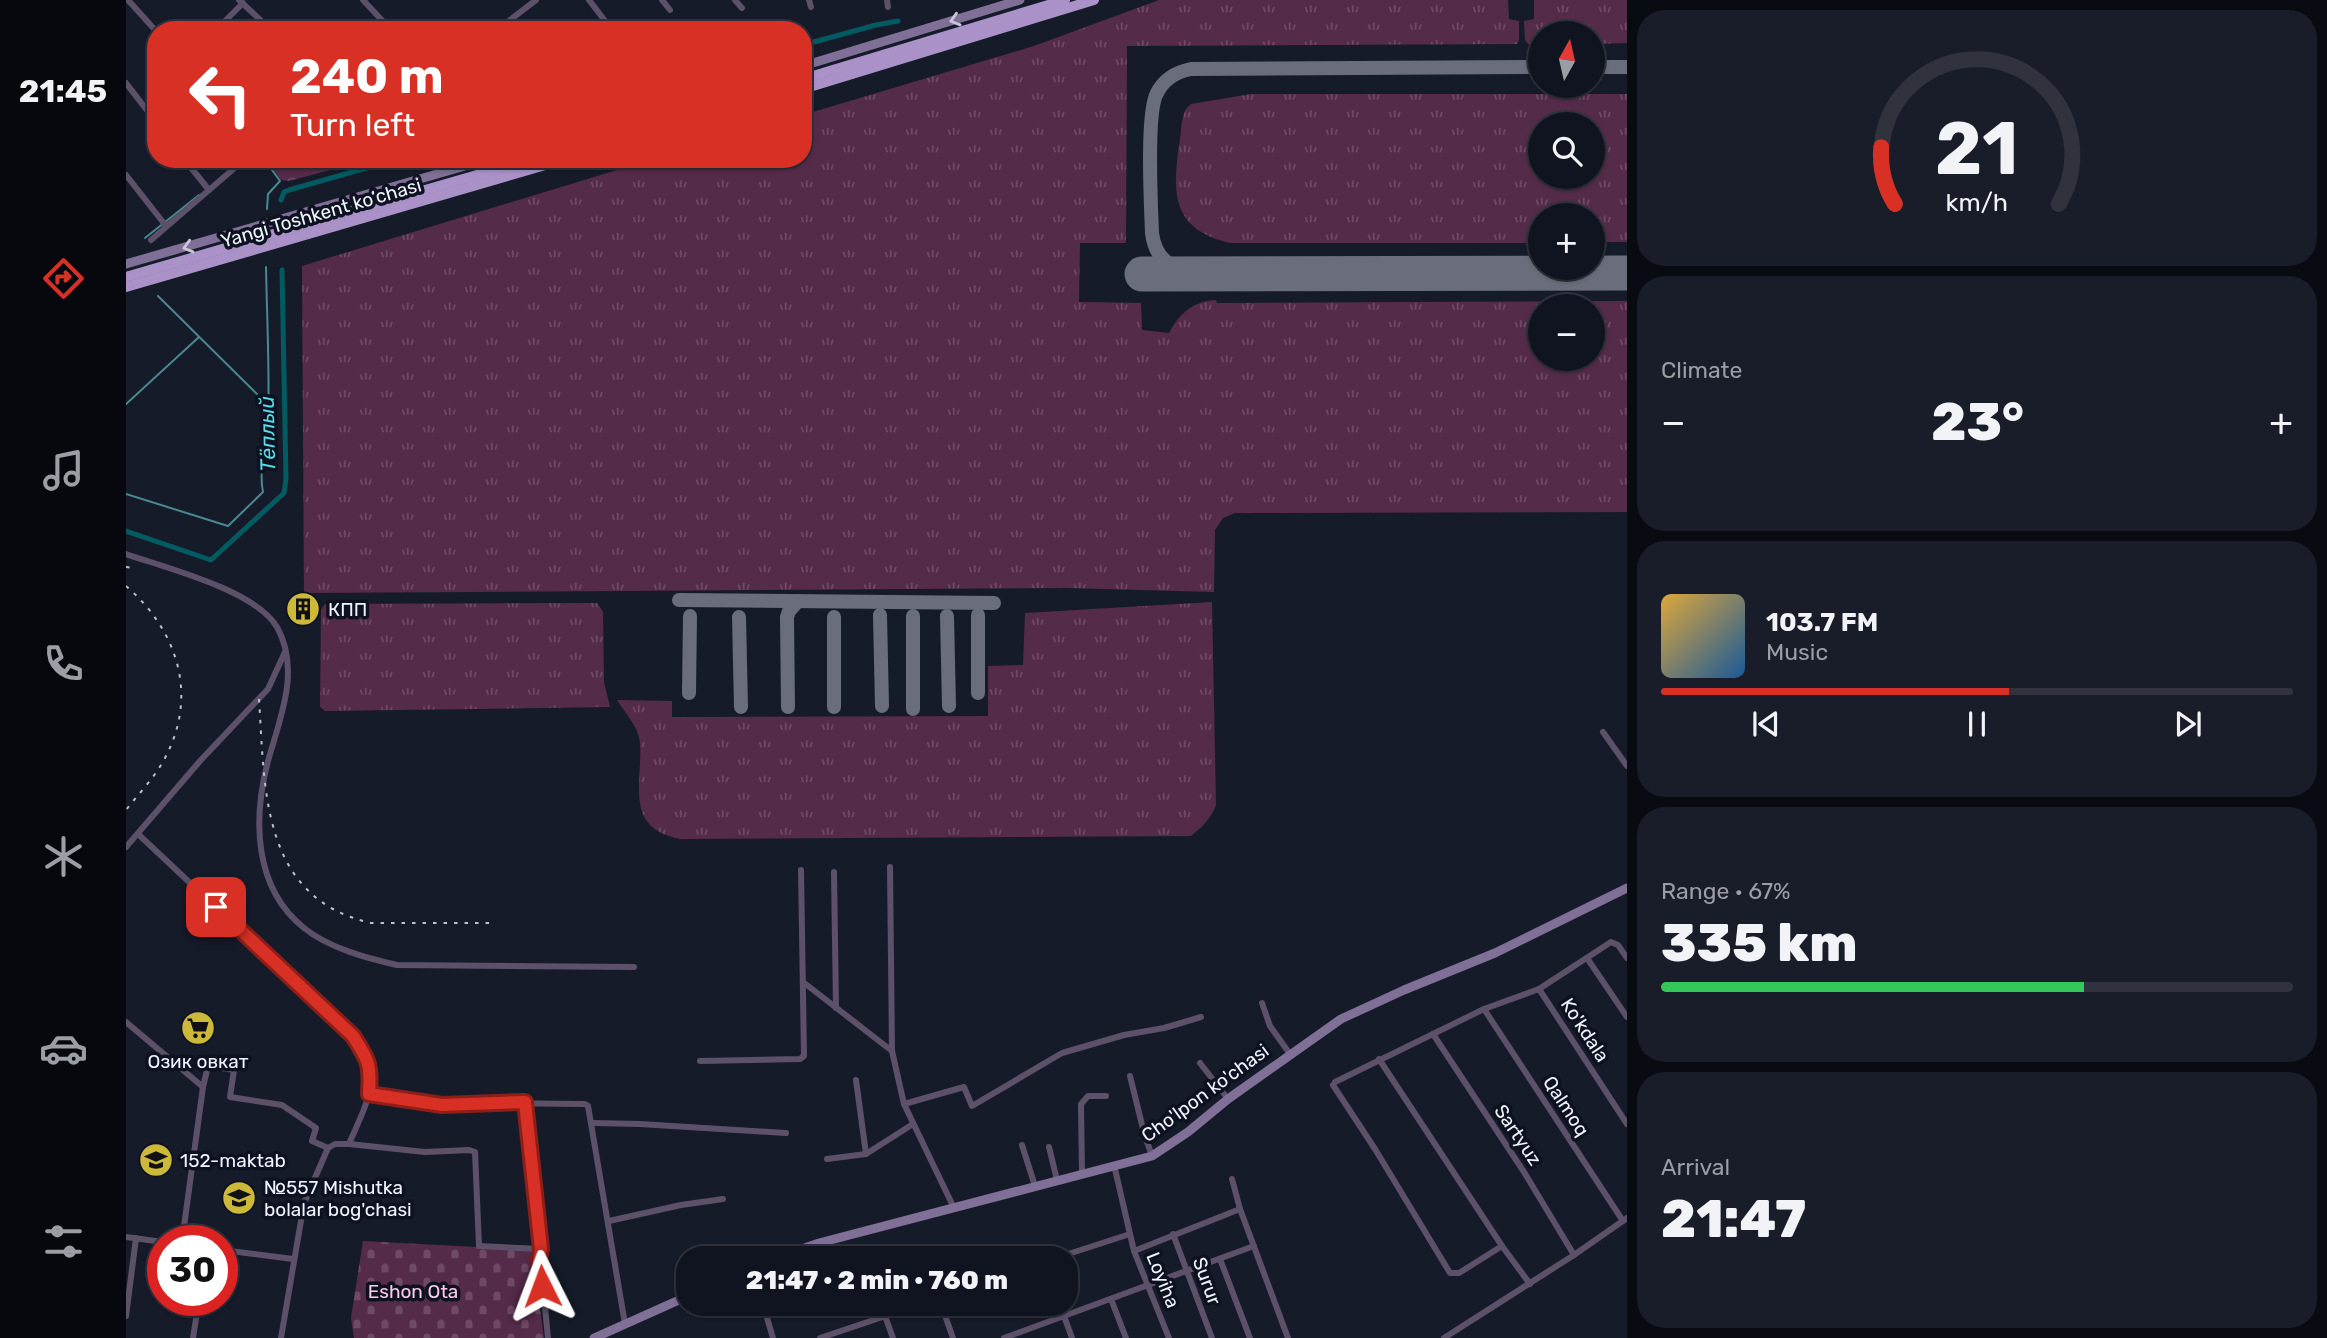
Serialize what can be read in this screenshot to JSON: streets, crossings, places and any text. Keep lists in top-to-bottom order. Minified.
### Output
{"streets":{"highway":["Yangi Toshkent ko‘chasi"],"main road":["Cho'lpon ko'chasi"],"street":["Ko'kdala","Qalmoq","Sartyuz","Loyiha","Surur"]},"crossings":[["Cho'lpon ko'chasi","Loyiha"]],"water":["Тёплый"],"parks":["Eshon Ota"],"places":{"building":["КПП"],"supermarket":["Озик овкат"],"school or university":["152-maktab","№557 Mishutka bolalar bog'chasi"]},"north":"top","page":{"tabs":"21:45","map_buttons":["+","−"],"turn":["240 m","Turn left"],"tile":["Climate",["Range · 67%","335 km"],["Arrival","21:47"]],"heat":["−","23°","+"],"song":["103.7 FM","Music"],"limit":"30","trip":"21:47 · 2 min · 760 m","gauge":["21","km/h"]}}
